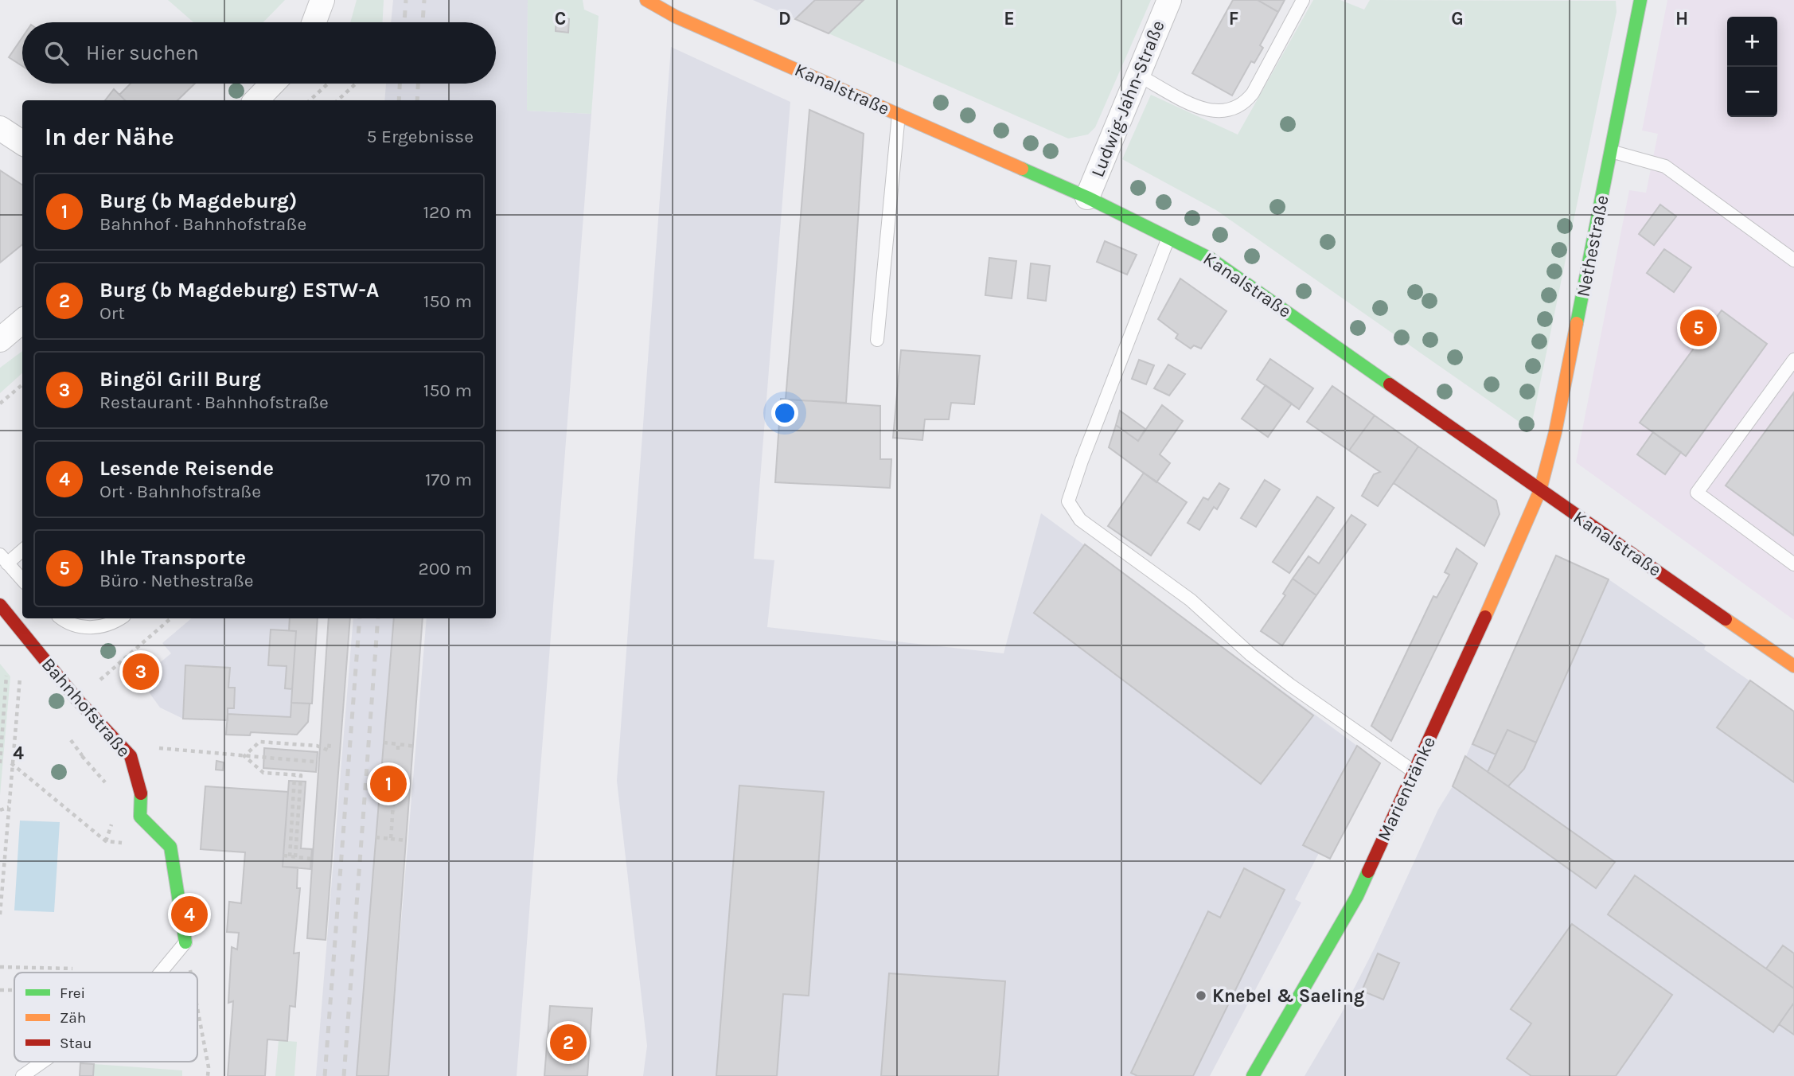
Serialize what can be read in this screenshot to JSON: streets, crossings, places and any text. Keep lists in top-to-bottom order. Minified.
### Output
{"streets":{"street":["Kanalstraße","Ludwig-Jahn-Straße","Nethestraße","Bahnhofstraße","Marientränke"]},"crossings":[["Kanalstraße","Ludwig-Jahn-Straße"],["Kanalstraße","Nethestraße"],["Kanalstraße","Marientränke"],["Nethestraße","Marientränke"]],"places":["Knebel & Saeling"],"legend":["Frei","Zäh","Stau"],"page":{"map_buttons":["+","−"],"search":"Hier suchen","heading":["In der Nähe","5 Ergebnisse"],"list":[{"mark":"1","name":"Burg (b Magdeburg)","note":"Bahnhof · Bahnhofstraße","value":"120 m"},{"mark":"2","name":"Burg (b Magdeburg) ESTW-A","note":"Ort","value":"150 m"},{"mark":"3","name":"Bingöl Grill Burg","note":"Restaurant · Bahnhofstraße","value":"150 m"},{"mark":"4","name":"Lesende Reisende","note":"Ort · Bahnhofstraße","value":"170 m"},{"mark":"5","name":"Ihle Transporte","note":"Büro · Nethestraße","value":"200 m"}],"pins":["5","3","1","4","2"]},"grid":{"columns":["C","D","E","F","G","H"],"rows":["4"]}}
